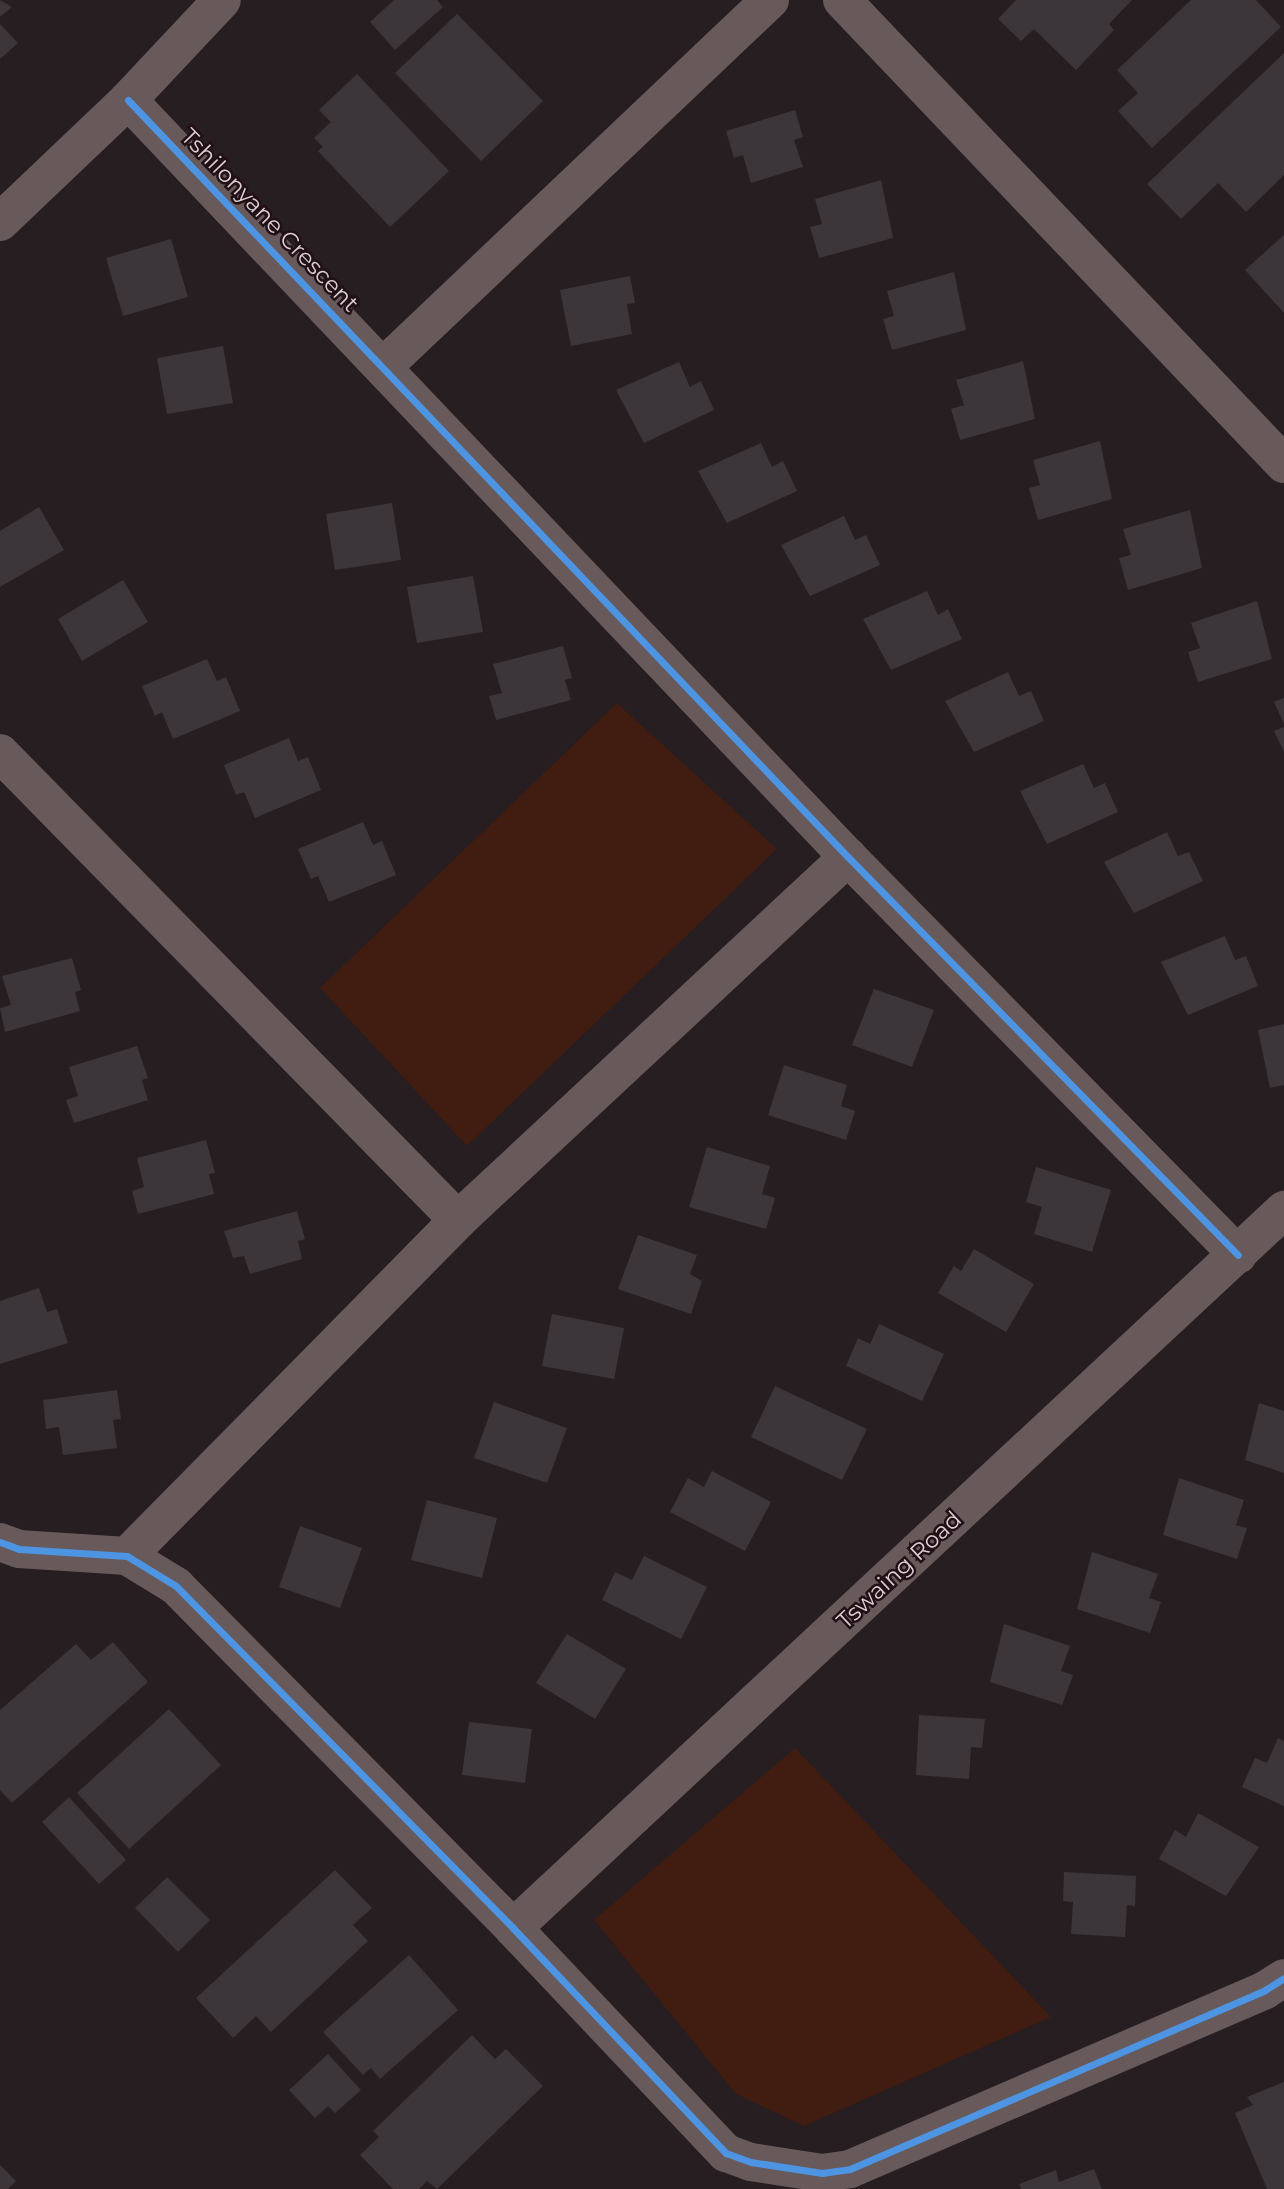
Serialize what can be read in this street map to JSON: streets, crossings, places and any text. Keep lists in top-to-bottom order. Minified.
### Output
{"streets":{"street":["Tshilonyane Crescent","Tswaing Road"]},"crossings":[["Tshilonyane Crescent","Tswaing Road"]]}
